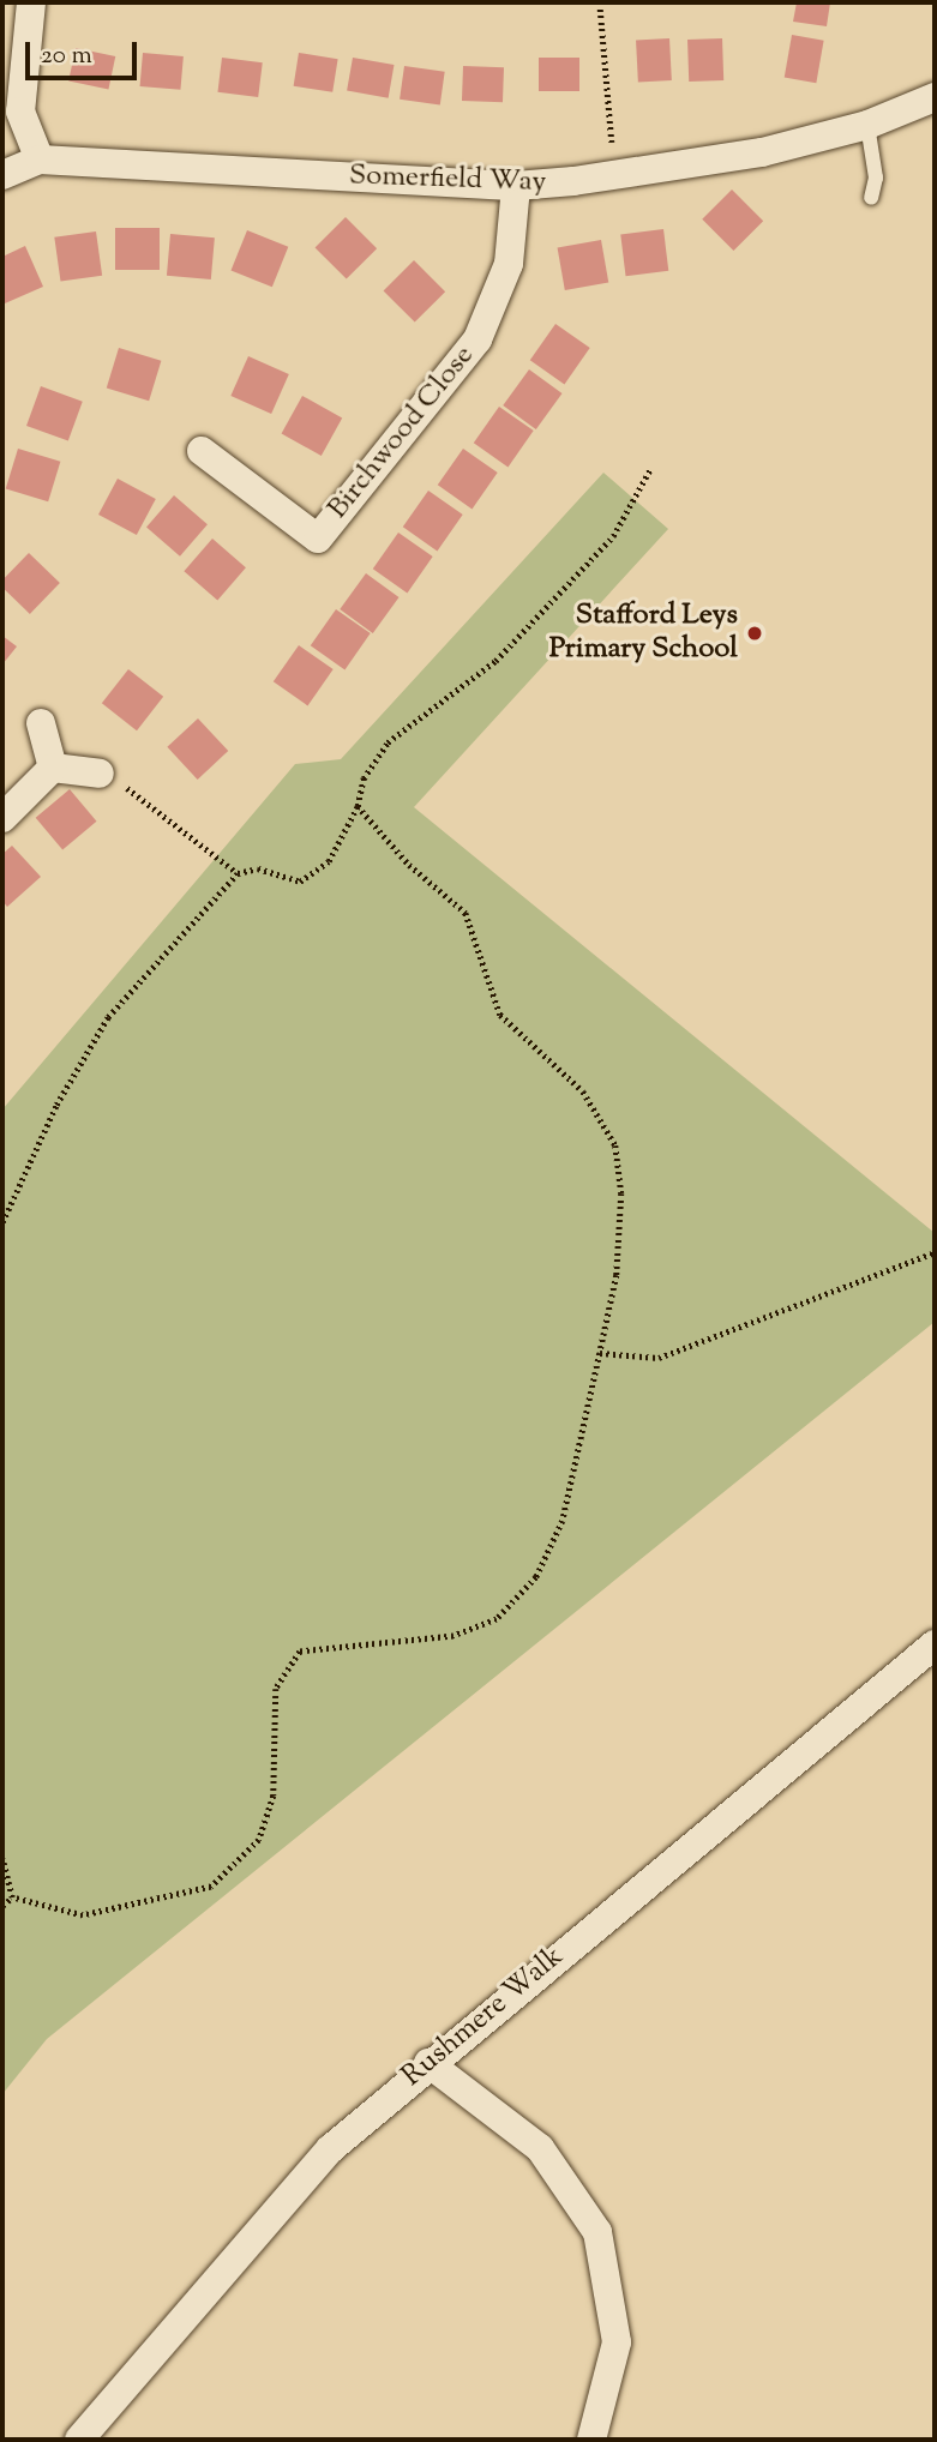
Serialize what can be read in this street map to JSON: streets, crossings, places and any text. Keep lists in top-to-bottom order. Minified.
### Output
{"streets":{"street":["Somerfield Way","Birchwood Close","Rushmere Walk"]},"crossings":[["Somerfield Way","Birchwood Close"]],"places":["Stafford Leys Primary School"],"scale_bar":"20 m"}
